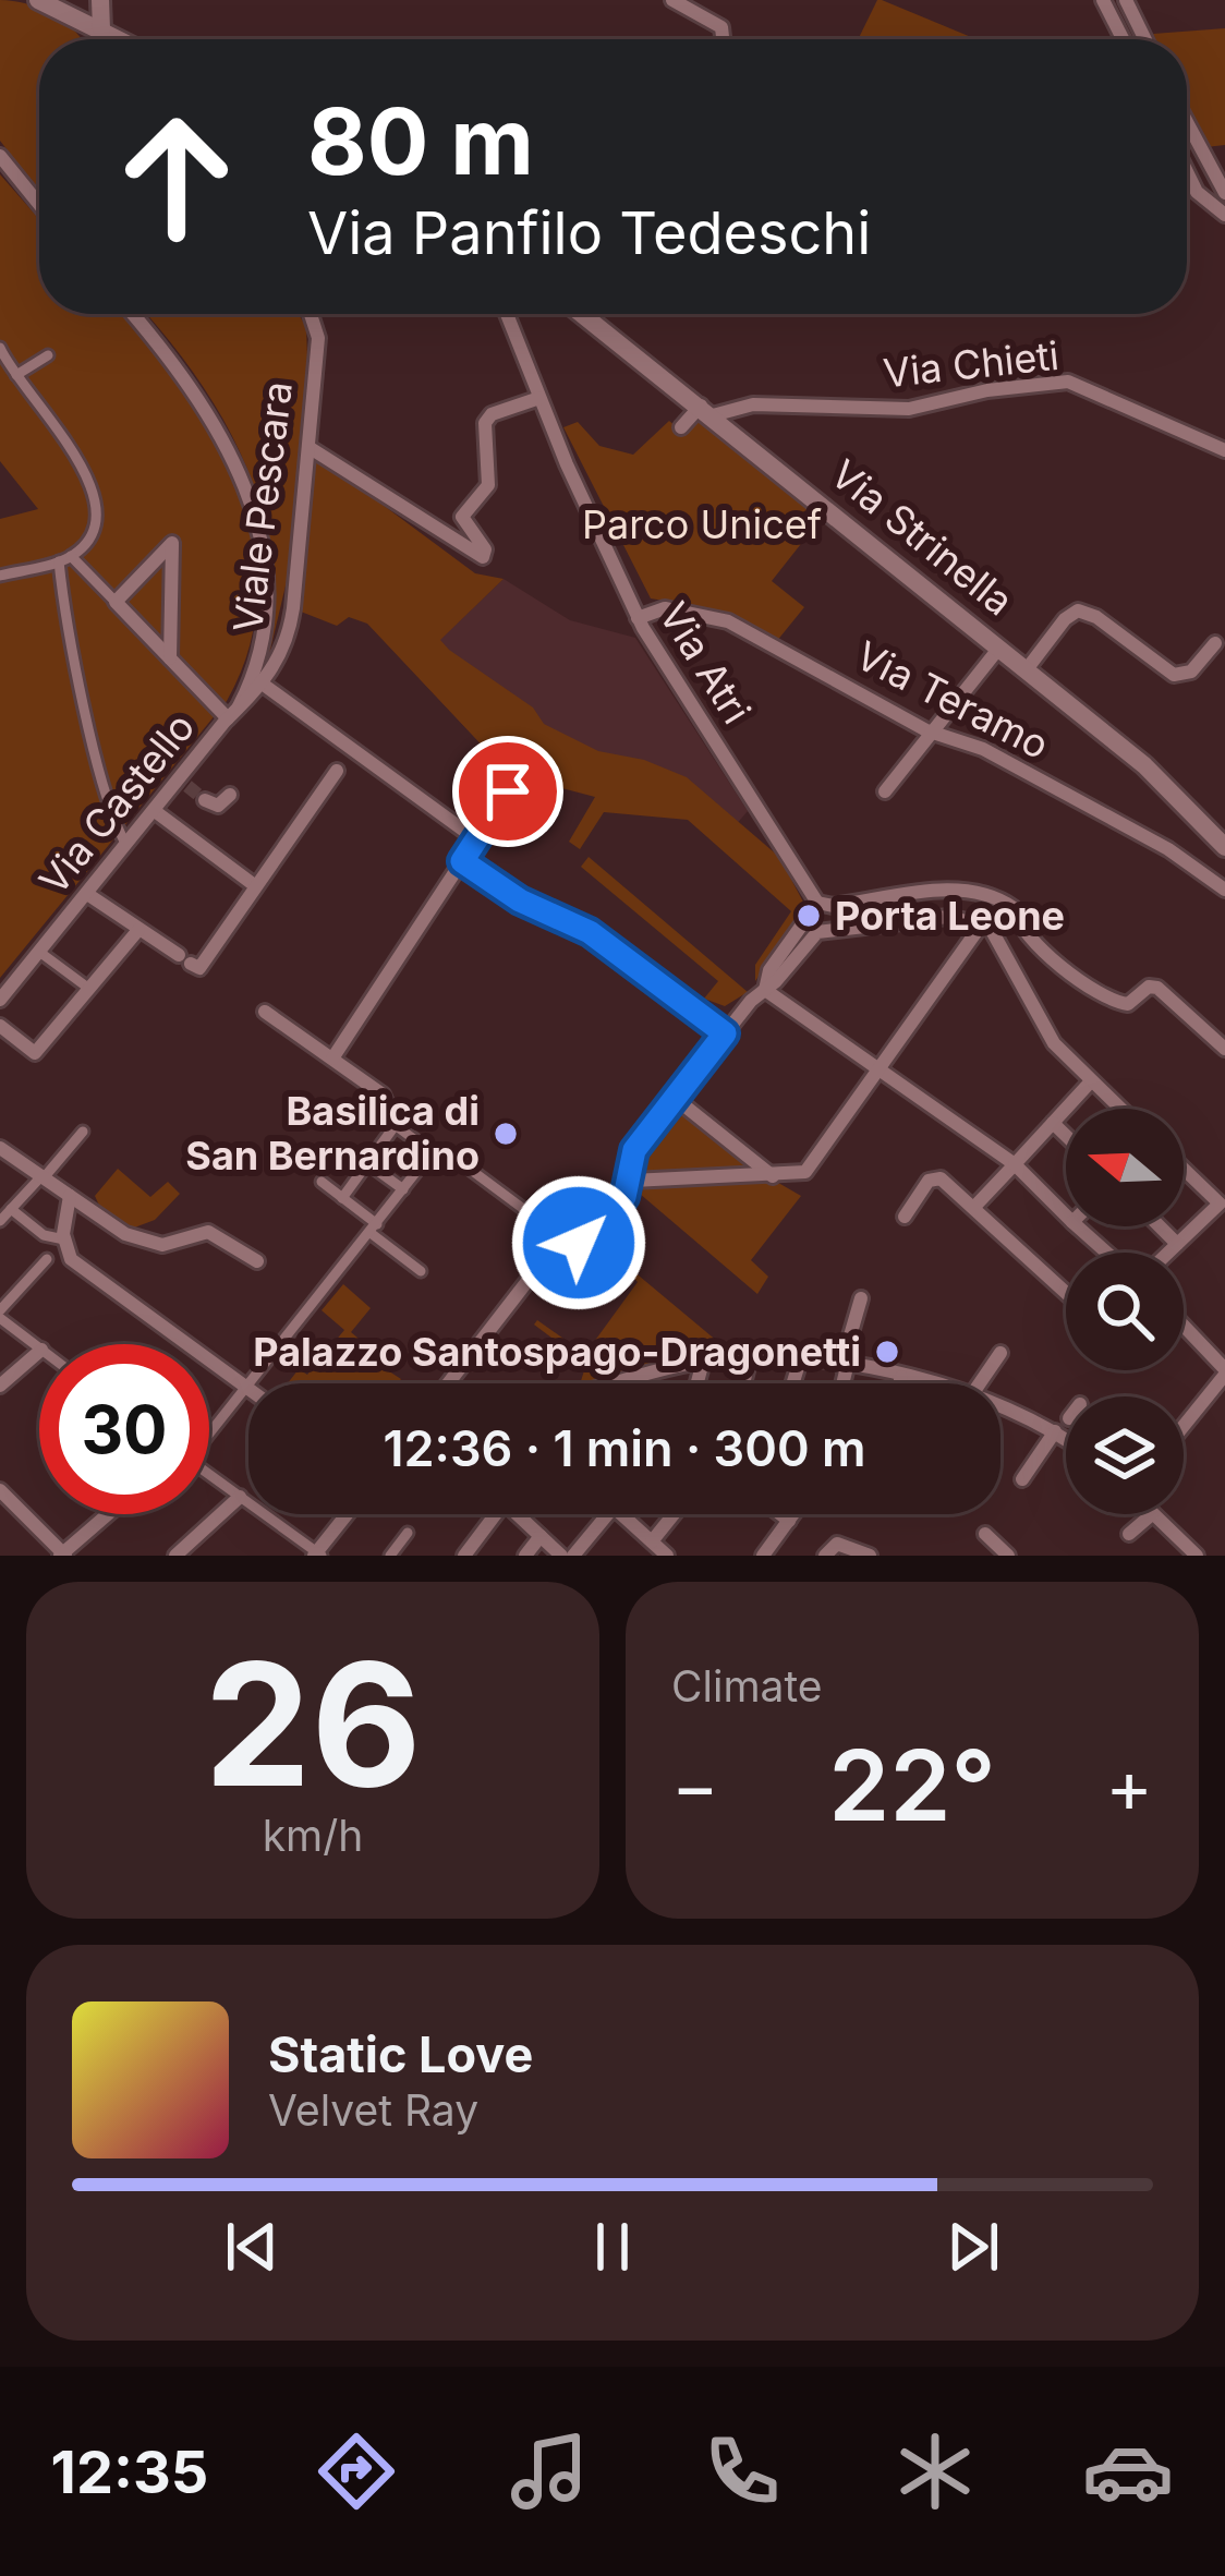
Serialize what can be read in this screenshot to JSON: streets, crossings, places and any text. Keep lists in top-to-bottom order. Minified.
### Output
{"streets":{"main road":["Via Strinella"],"street":["Via Chieti","Viale Pescara","Via Atri","Via Teramo","Via Castello"]},"crossings":[["Via Chieti","Via Strinella"],["Viale Pescara","Via Castello"],["Via Atri","Via Teramo"]],"parks":["Parco Unicef"],"places":["Porta Leone","Basilica di San Bernardino","Palazzo Santospago-Dragonetti"],"north":"left","page":{"turn":["80 m","Via Panfilo Tedeschi"],"limit":"30","trip":"12:36 · 1 min · 300 m","tile":[["26","km/h"],"Climate"],"heat":["−","22°","+"],"song":["Static Love","Velvet Ray"],"tabs":"12:35"}}
